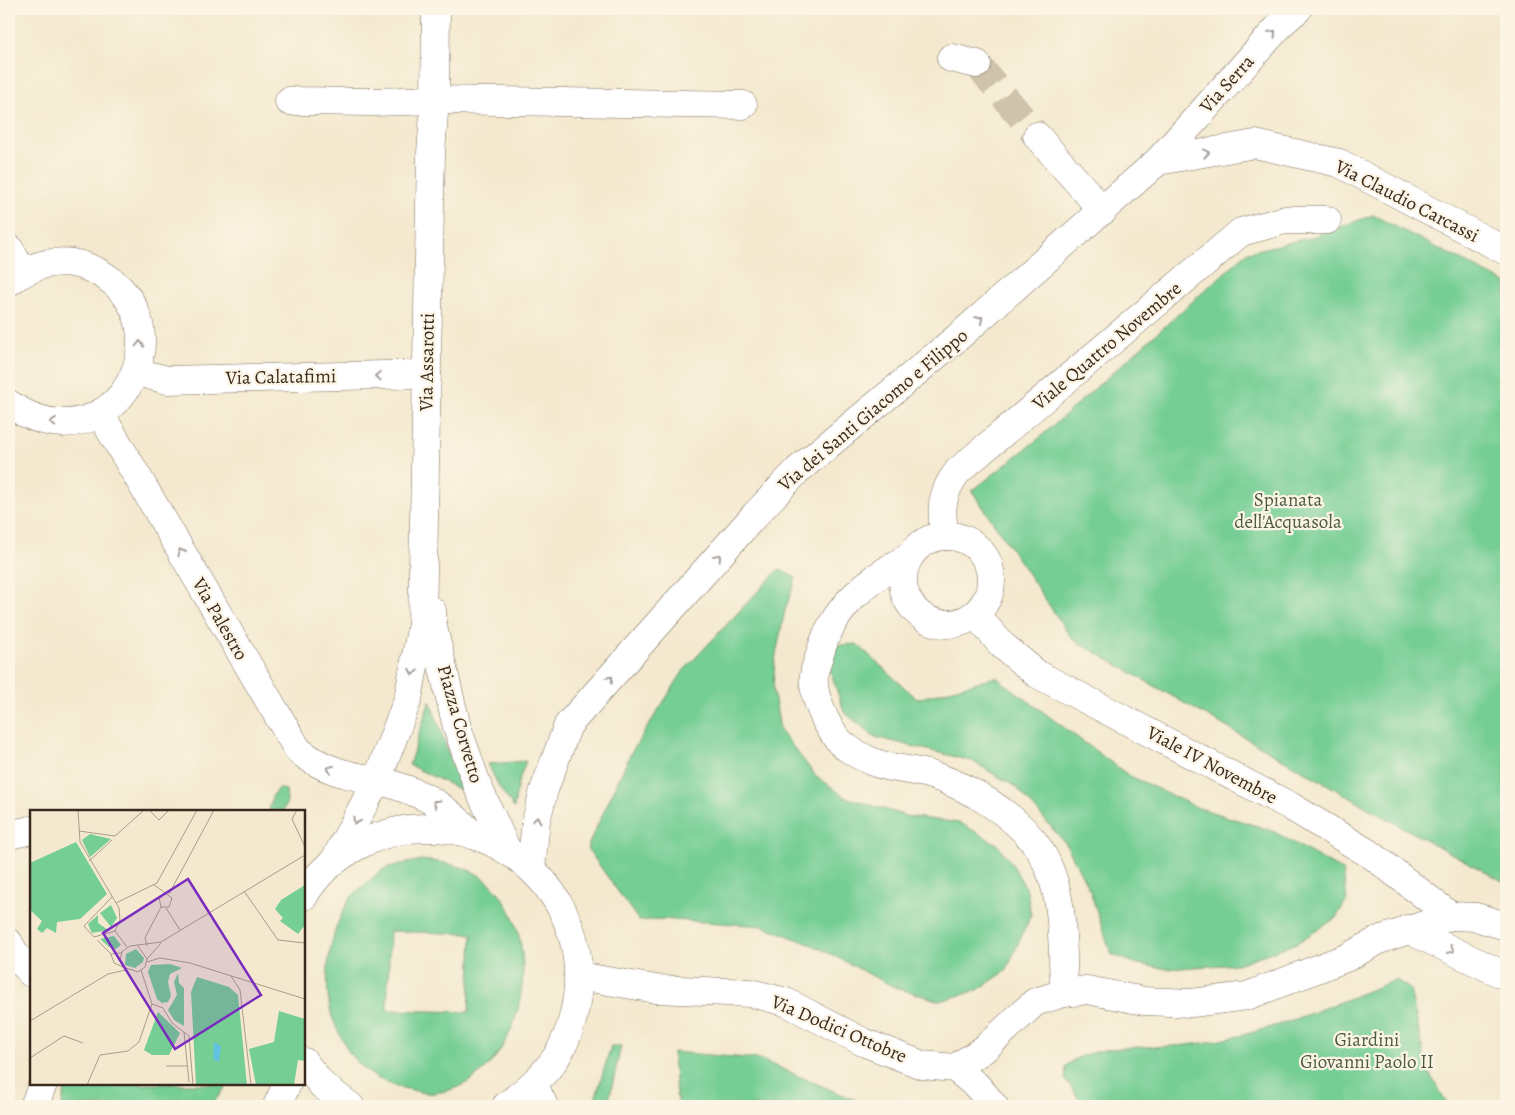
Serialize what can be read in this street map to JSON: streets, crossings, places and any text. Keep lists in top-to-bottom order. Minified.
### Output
{"streets":{"main road":["Via Serra","Via Claudio Carcassi","Viale Quattro Novembre","Via Assarotti","Via Calatafimi","Via dei Santi Giacomo e Filippo","Via Palestro","Piazza Corvetto","Viale IV Novembre","Via Dodici Ottobre"]},"crossings":[["Via Serra","Via Claudio Carcassi"],["Via Serra","Via dei Santi Giacomo e Filippo"],["Via Claudio Carcassi","Via dei Santi Giacomo e Filippo"],["Viale Quattro Novembre","Viale IV Novembre"],["Via Assarotti","Via Calatafimi"],["Via Assarotti","Piazza Corvetto"],["Via dei Santi Giacomo e Filippo","Piazza Corvetto"],["Via Palestro","Piazza Corvetto"],["Piazza Corvetto","Via Dodici Ottobre"]],"one_way":["Via Serra","Via Claudio Carcassi","Via Calatafimi","Via dei Santi Giacomo e Filippo","Via Palestro"],"parks":["Spianata dell'Acquasola","Giardini Giovanni Paolo II"]}
